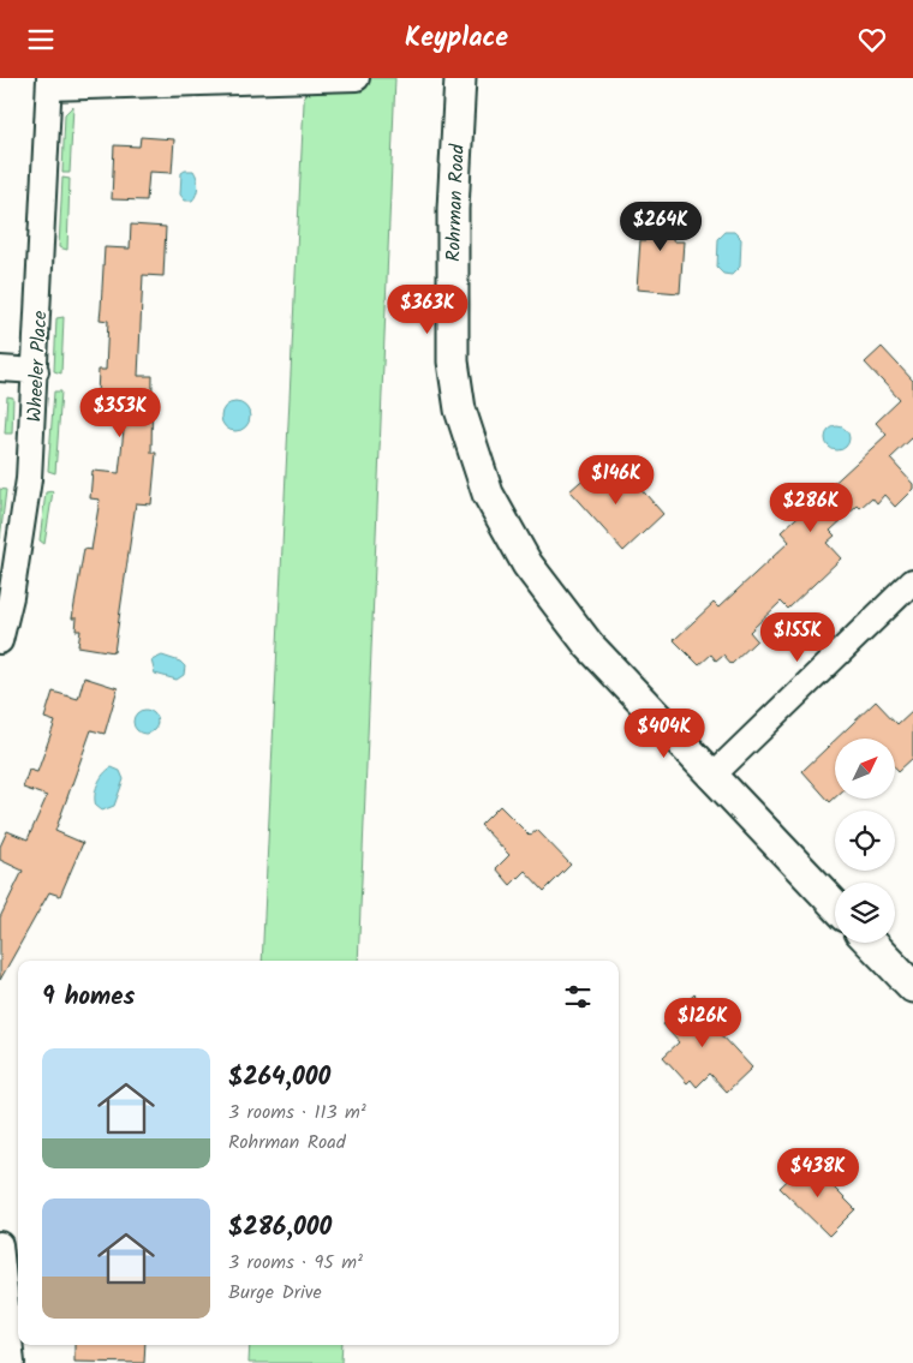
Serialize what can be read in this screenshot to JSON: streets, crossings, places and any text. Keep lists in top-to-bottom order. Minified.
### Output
{"streets":{"street":["Rohrman Road","Wheeler Place"]},"north":"top right","page":{"header":"Keyplace","price":["$264K","$363K","$353K","$146K","$286K","$155K","$404K","$126K","$438K"],"heading":"9 homes","list":[{"name":"$264,000","note":"3 rooms · 113 m² · Rohrman Road"},{"name":"$286,000","note":"3 rooms · 95 m² · Burge Drive"}]}}
